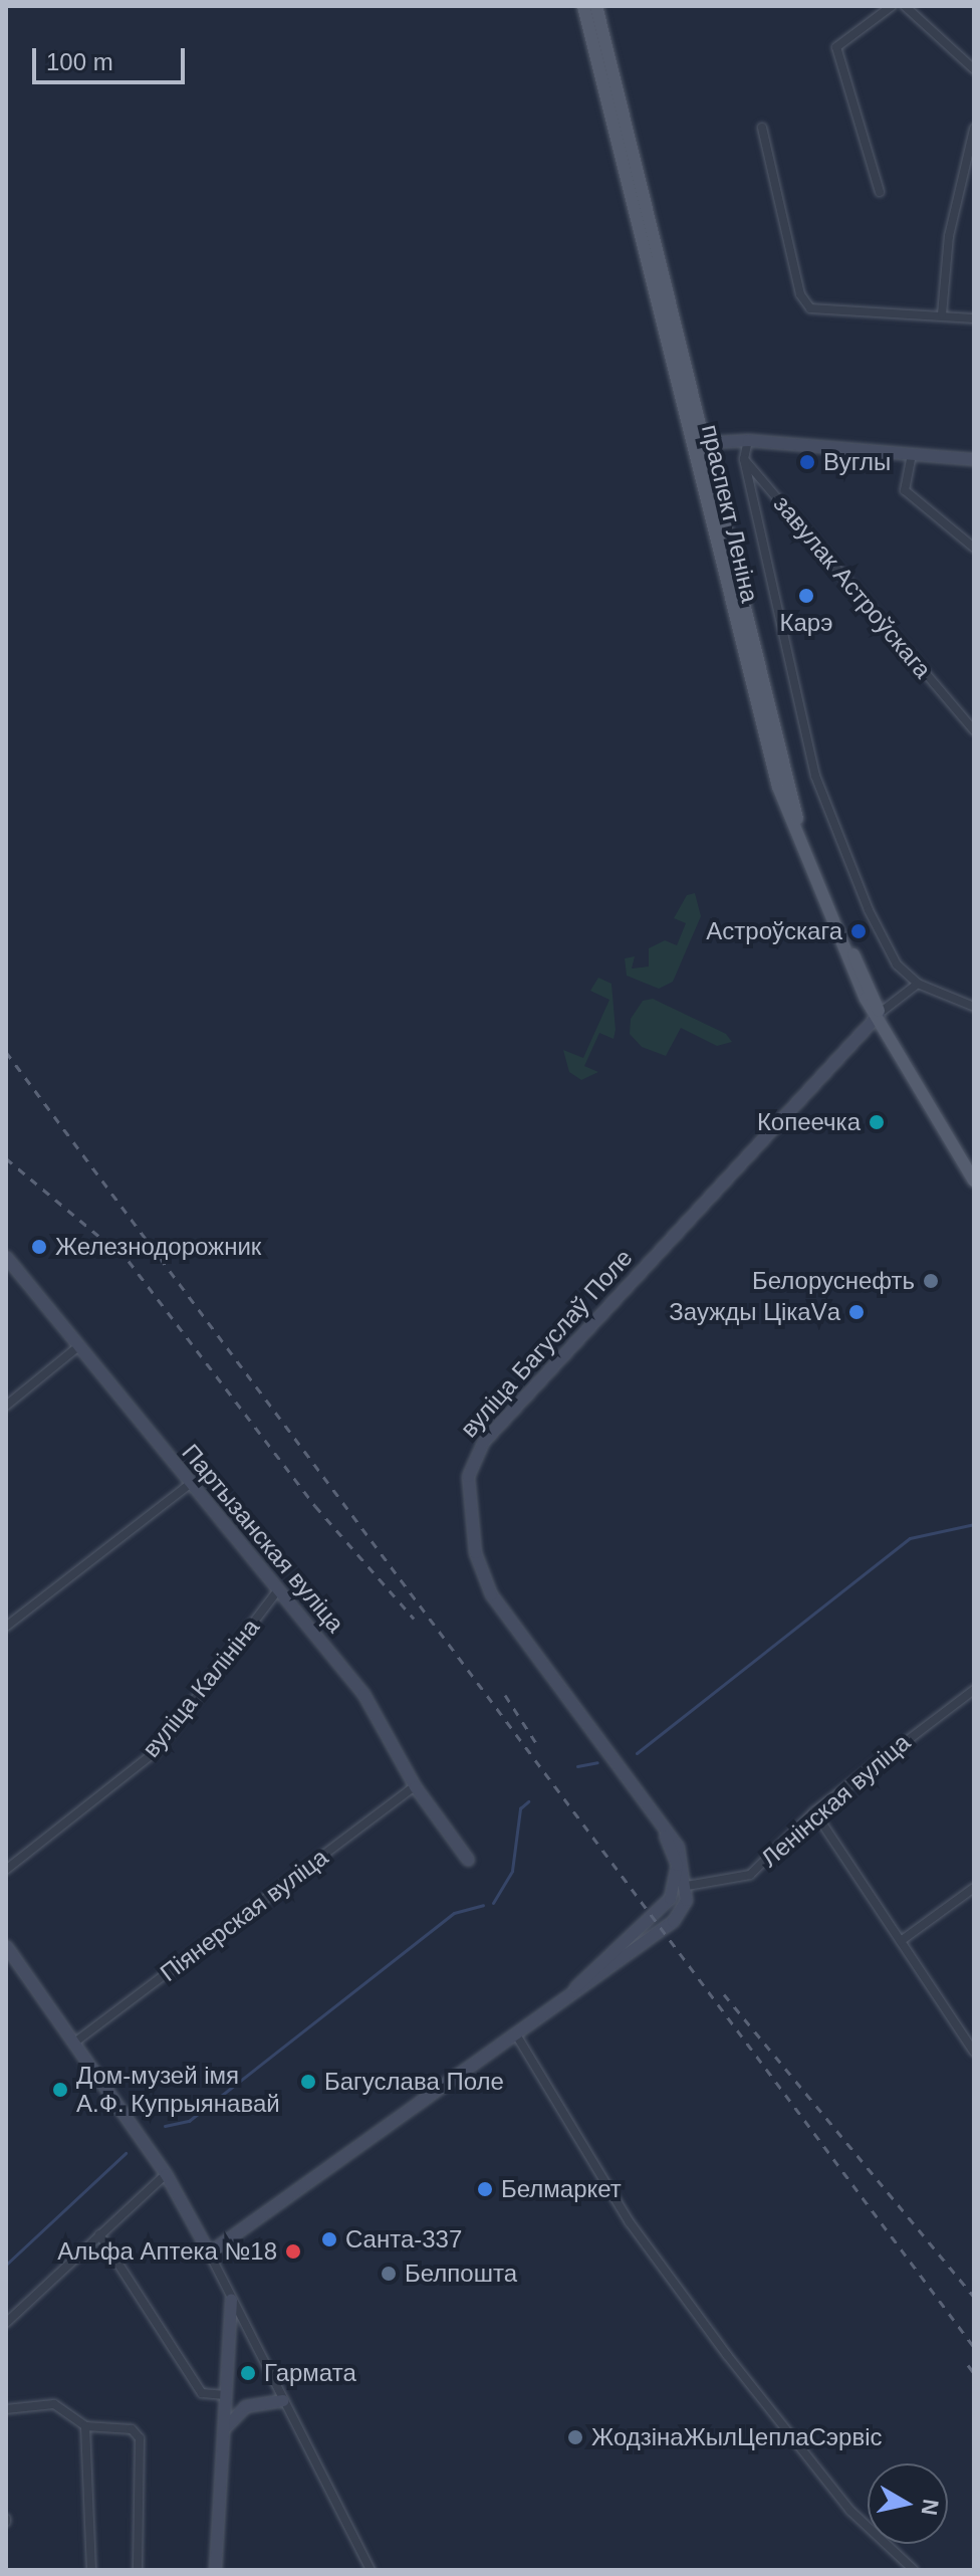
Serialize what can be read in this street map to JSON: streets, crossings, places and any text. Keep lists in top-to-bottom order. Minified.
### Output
{"streets":{"main road":["праспект Леніна","вуліца Багуслаў Поле","Партызанская вуліца"],"street":["завулак Астроўскага","вуліца Калініна","Ленінская вуліца","Піянерская вуліца"]},"crossings":[["праспект Леніна","вуліца Багуслаў Поле"],["вуліца Багуслаў Поле","Ленінская вуліца"],["Партызанская вуліца","вуліца Калініна"],["Партызанская вуліца","Піянерская вуліца"]],"places":["Вуглы","Карэ","Астроўскага","Копеечка","Железнодорожник","Белоруснефть","Заужды ЦікаVа","Багуслава Поле","Дом-музей імя А.Ф. Купрыянавай","Белмаркет","Санта-337","Альфа Аптека №18","Белпошта","Гармата","ЖодзінаЖылЦеплаСэрвіс"],"scale_bar":"100 m","north":"right"}
